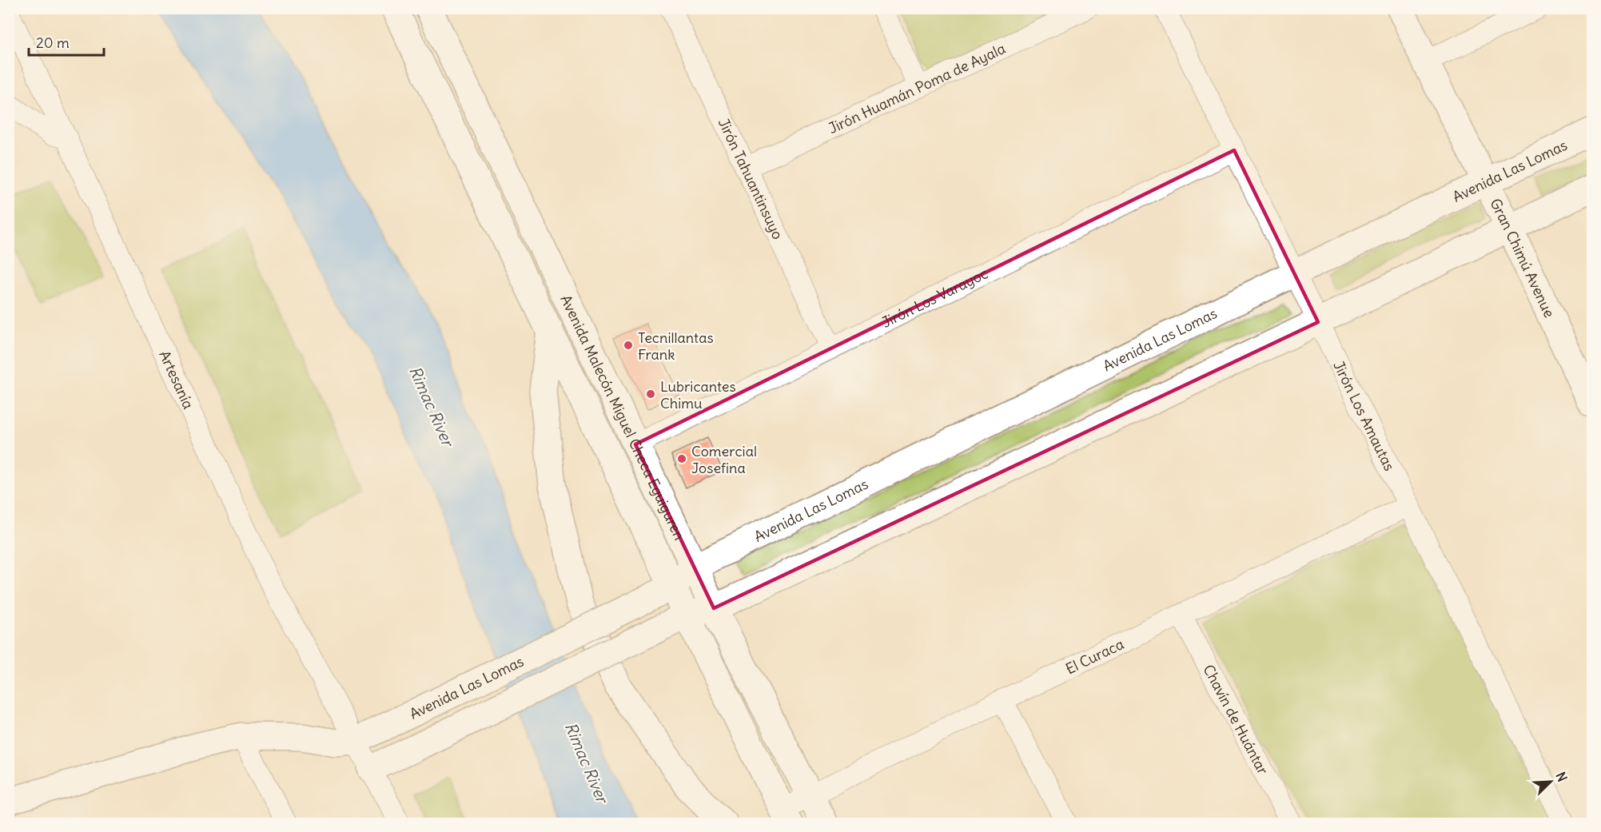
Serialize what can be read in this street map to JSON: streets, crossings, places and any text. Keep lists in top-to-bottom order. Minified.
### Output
{"streets":{"main road":["Avenida Las Lomas","Gran Chimú Avenue","Avenida Malecón Miguel Checa Eguiguren"],"street":["Jirón Huamán Poma de Ayala","Jirón Tahuantinsuyo","Jirón Los Varayoc","Artesanía","Jirón Los Amautas","El Curaca","Chavín de Huántar"]},"crossings":[["Jirón Huamán Poma de Ayala","Jirón Tahuantinsuyo"],["Avenida Las Lomas","Gran Chimú Avenue"],["Avenida Las Lomas","Artesanía"],["Avenida Las Lomas","Jirón Los Amautas"],["Avenida Las Lomas","Avenida Malecón Miguel Checa Eguiguren"],["Jirón Tahuantinsuyo","Jirón Los Varayoc"],["Jirón Los Varayoc","Jirón Los Amautas"],["Jirón Los Varayoc","Avenida Malecón Miguel Checa Eguiguren"],["Jirón Los Amautas","El Curaca"],["Avenida Malecón Miguel Checa Eguiguren","El Curaca"],["El Curaca","Chavín de Huántar"]],"water":["Rimac River"],"places":["Tecnillantas Frank","Lubricantes Chimu","Comercial Josefina"],"scale_bar":"20 m","north":"top right"}
